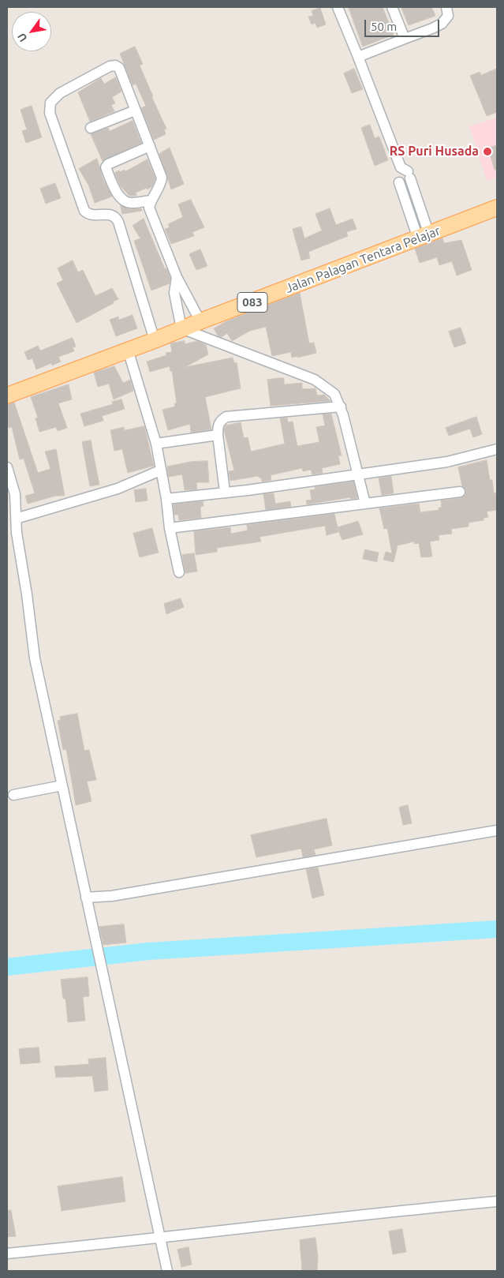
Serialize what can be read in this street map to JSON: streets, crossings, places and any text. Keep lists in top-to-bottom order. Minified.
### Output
{"streets":{"main road":["Jalan Palagan Tentara Pelajar","083"]},"places":["RS Puri Husada"],"scale_bar":"50 m","north":"bottom left"}
